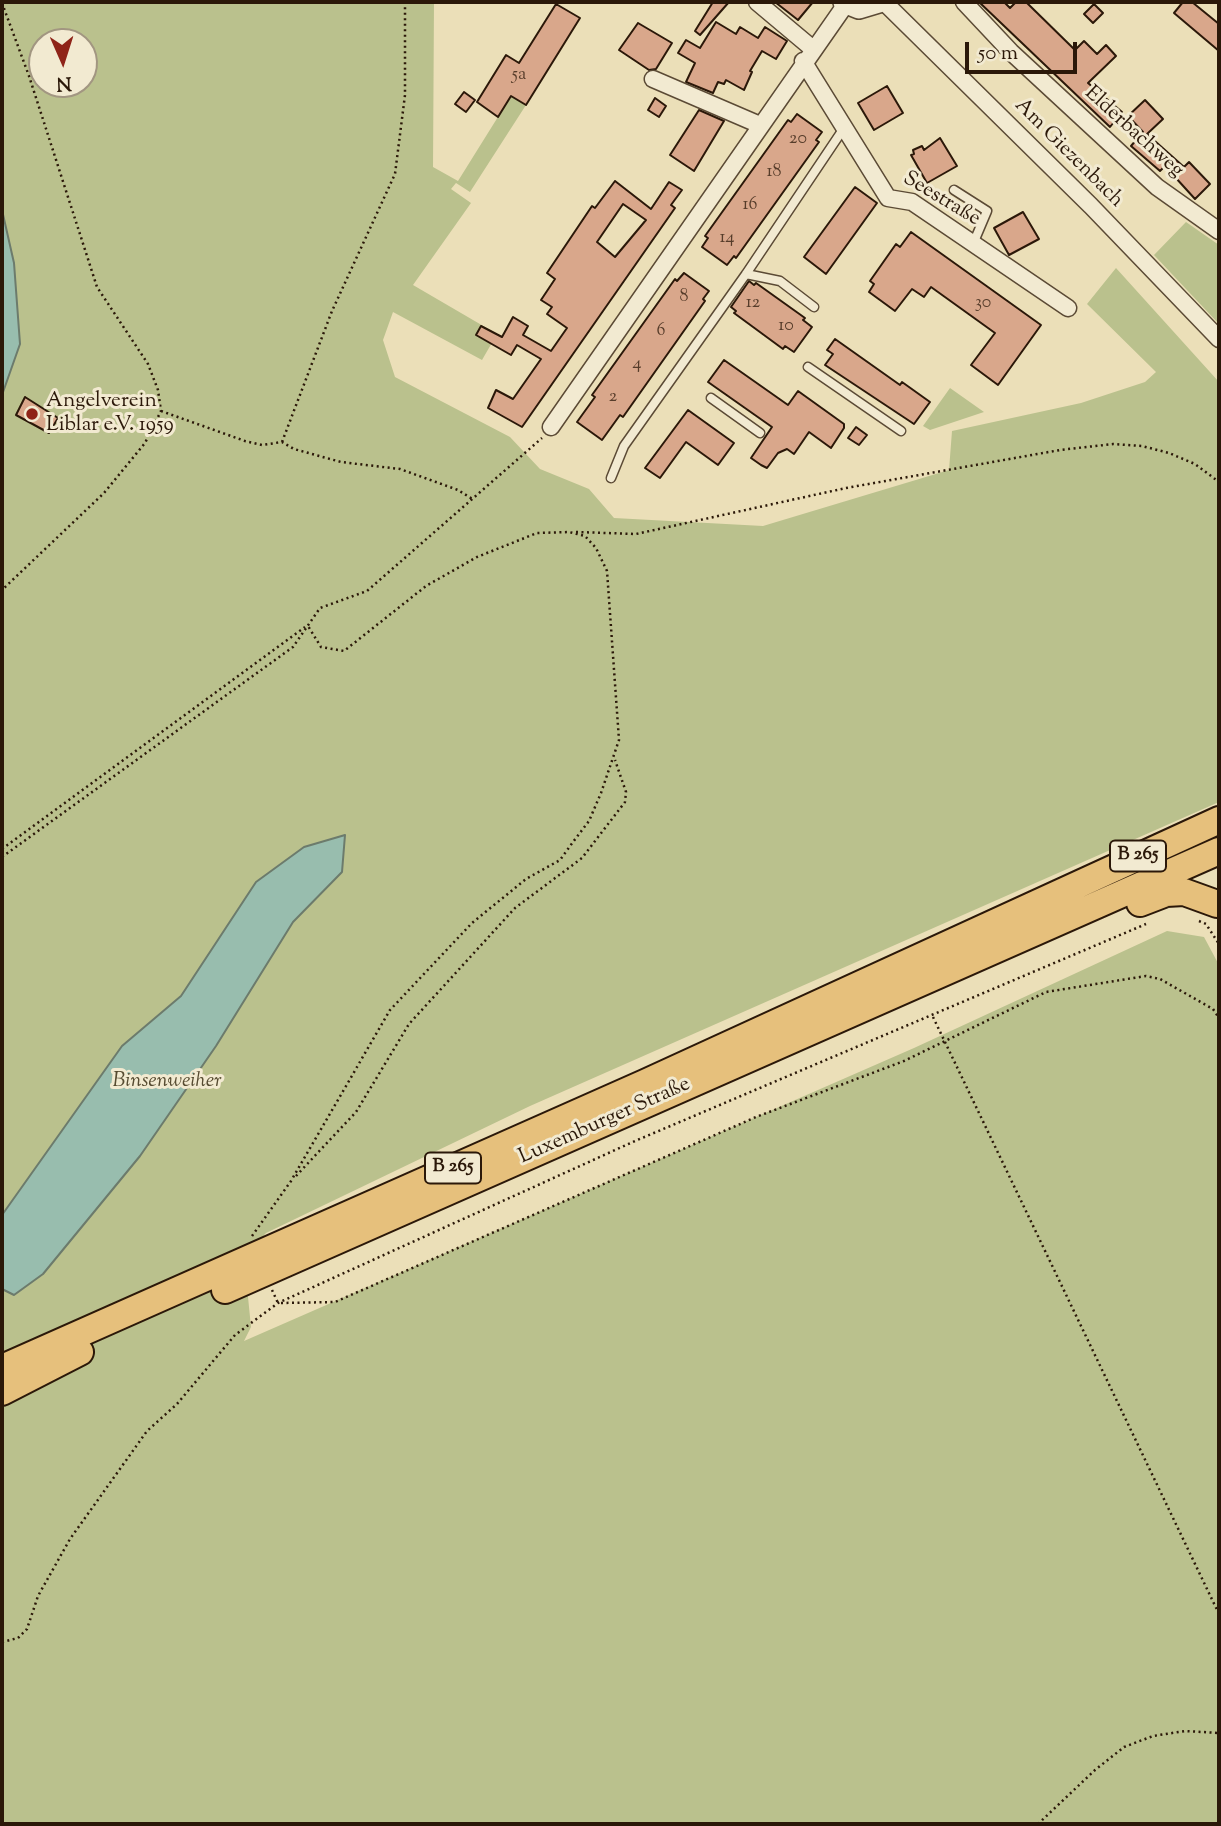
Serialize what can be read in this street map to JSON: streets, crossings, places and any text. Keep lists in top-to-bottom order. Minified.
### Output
{"streets":{"main road":["B 265","Luxemburger Straße"],"street":["Elderbachweg","Am Giezenbach","Seestraße"]},"crossings":[["B 265","Luxemburger Straße"]],"parks":["Binsenweiher"],"places":["Angelverein Liblar e.V. 1959"],"house_numbers":["5a","20","18","16","14","8","12","30","10","6","4","2"],"scale_bar":"50 m","north":"bottom"}
